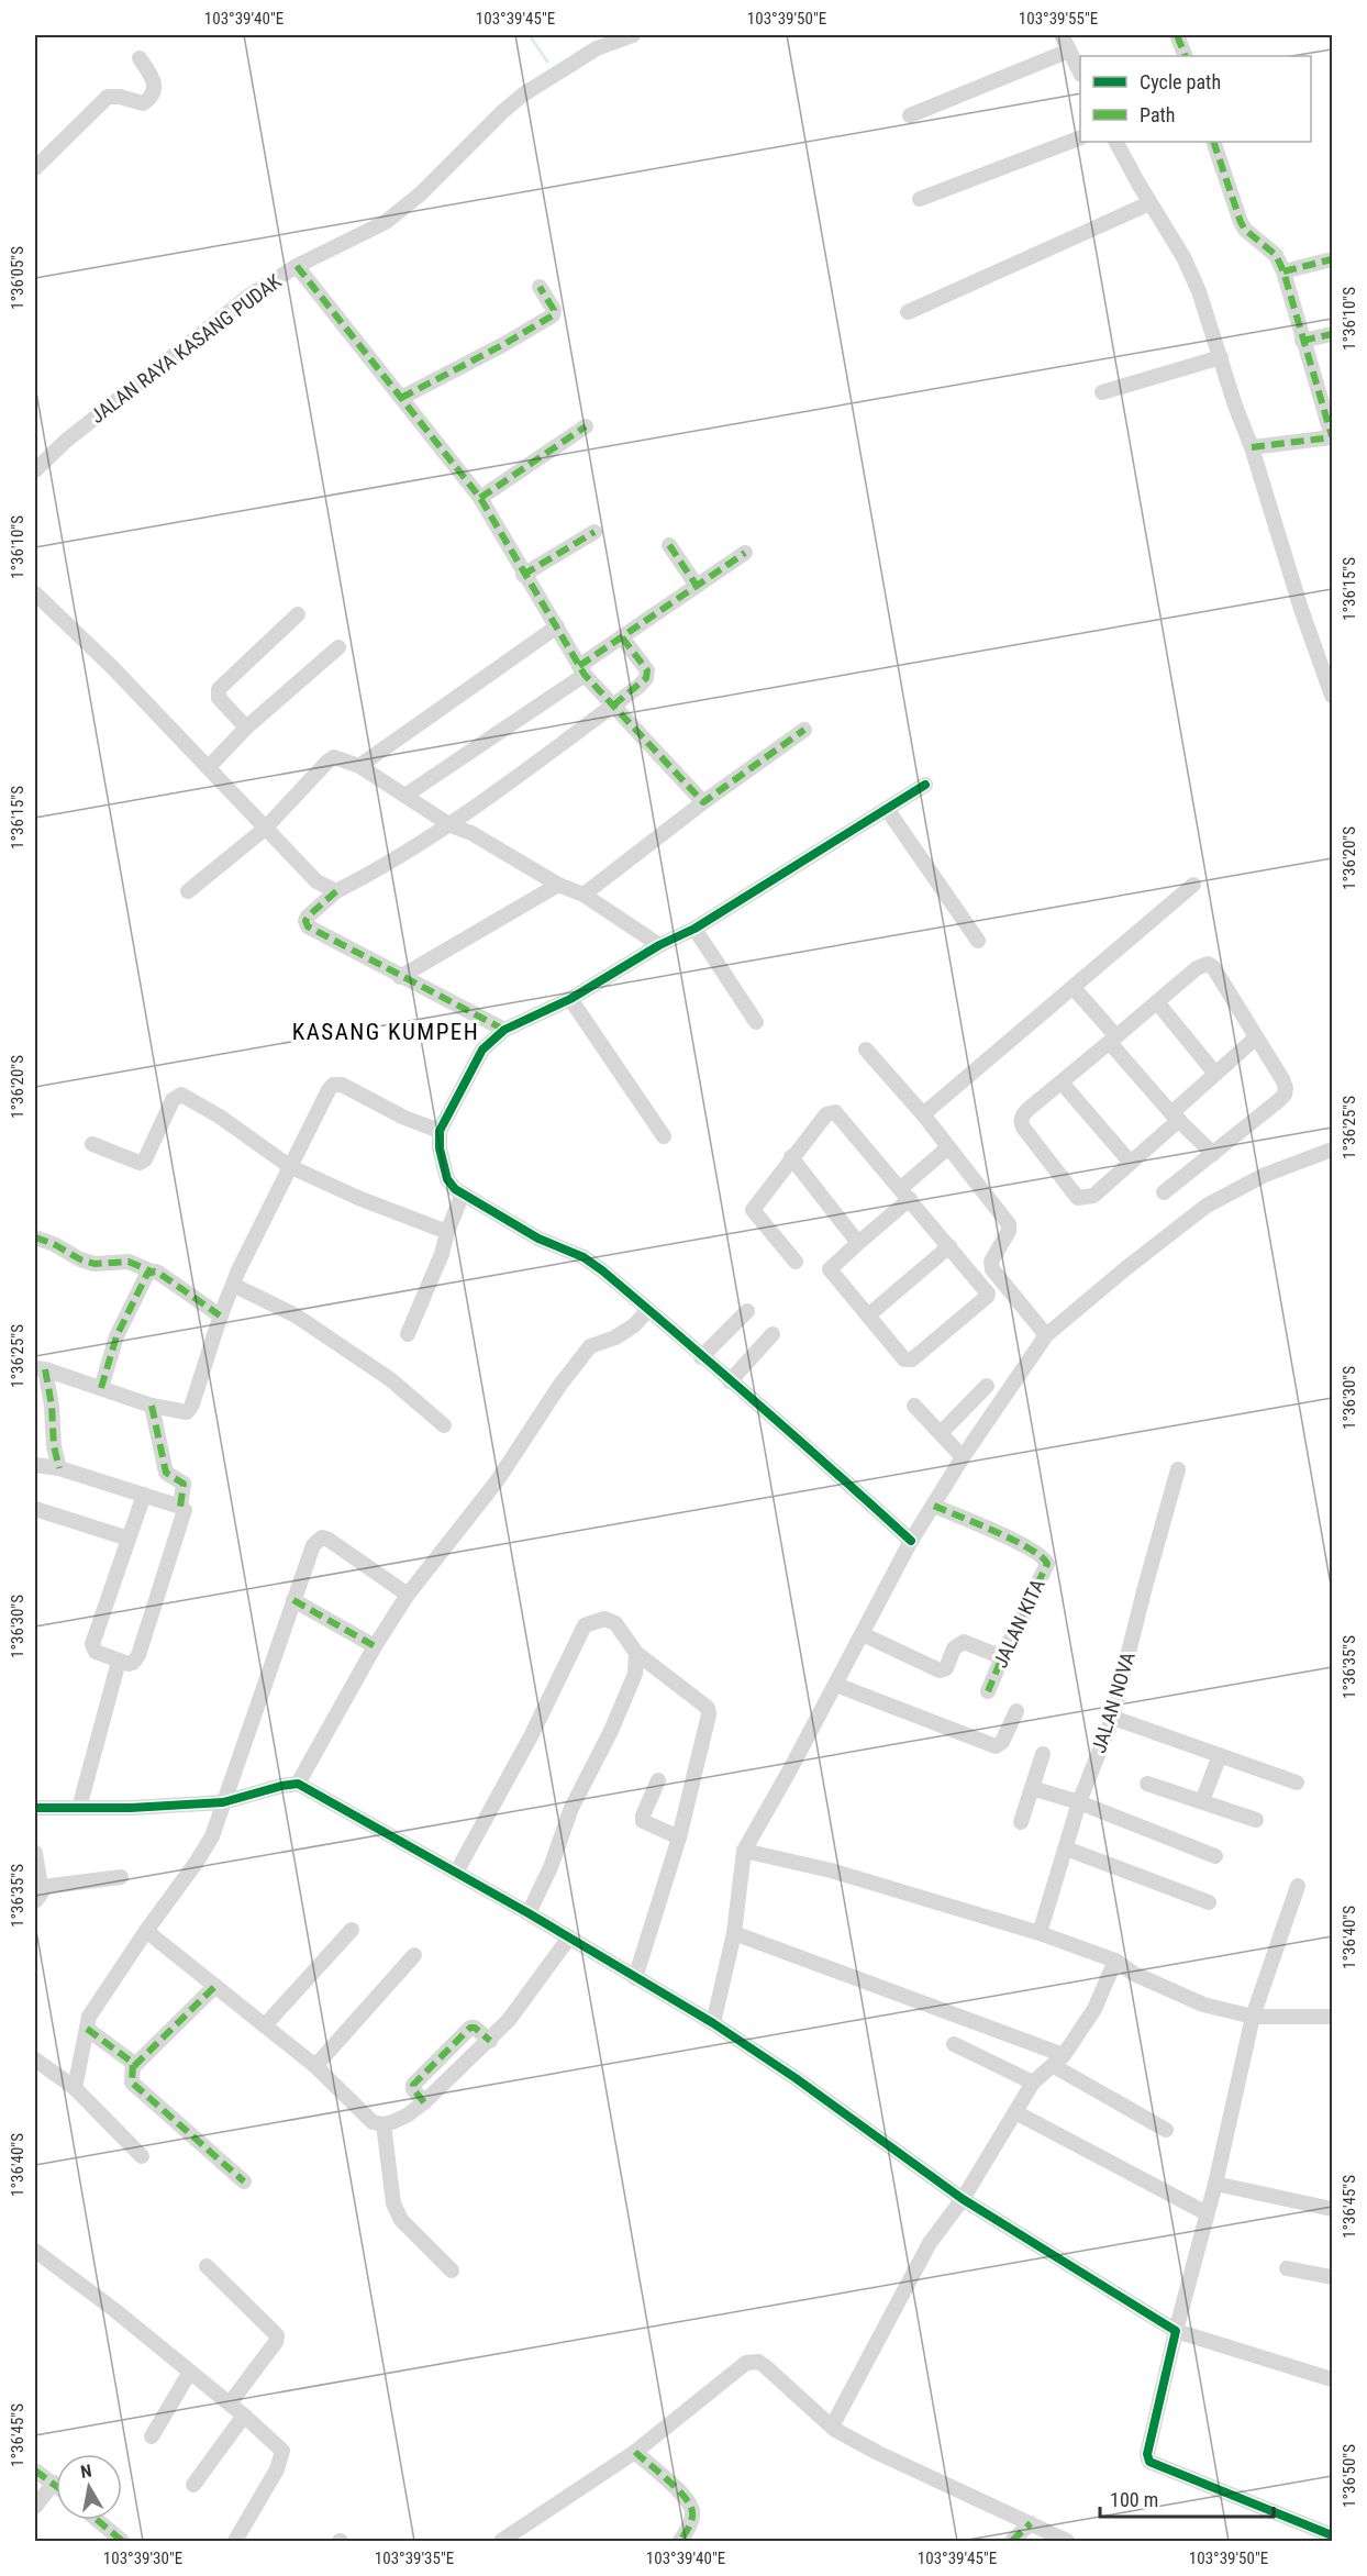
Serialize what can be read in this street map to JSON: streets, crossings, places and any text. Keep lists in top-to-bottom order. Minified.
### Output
{"streets":{"street":["JALAN RAYA KASANG PUDAK","JALAN KITA","JALAN NOVA"]},"districts":["KASANG KUMPEH"],"legend":["Cycle path","Path"],"scale_bar":"100 m","north":"top","coordinates":["103°39'40\"E","103°39'45\"E","103°39'50\"E","103°39'55\"E","1°36'05\"S","1°36'10\"S","1°36'15\"S","1°36'20\"S","1°36'25\"S","1°36'30\"S","1°36'35\"S","1°36'40\"S","1°36'45\"S","1°36'50\"S","103°39'30\"E","103°39'35\"E"]}
